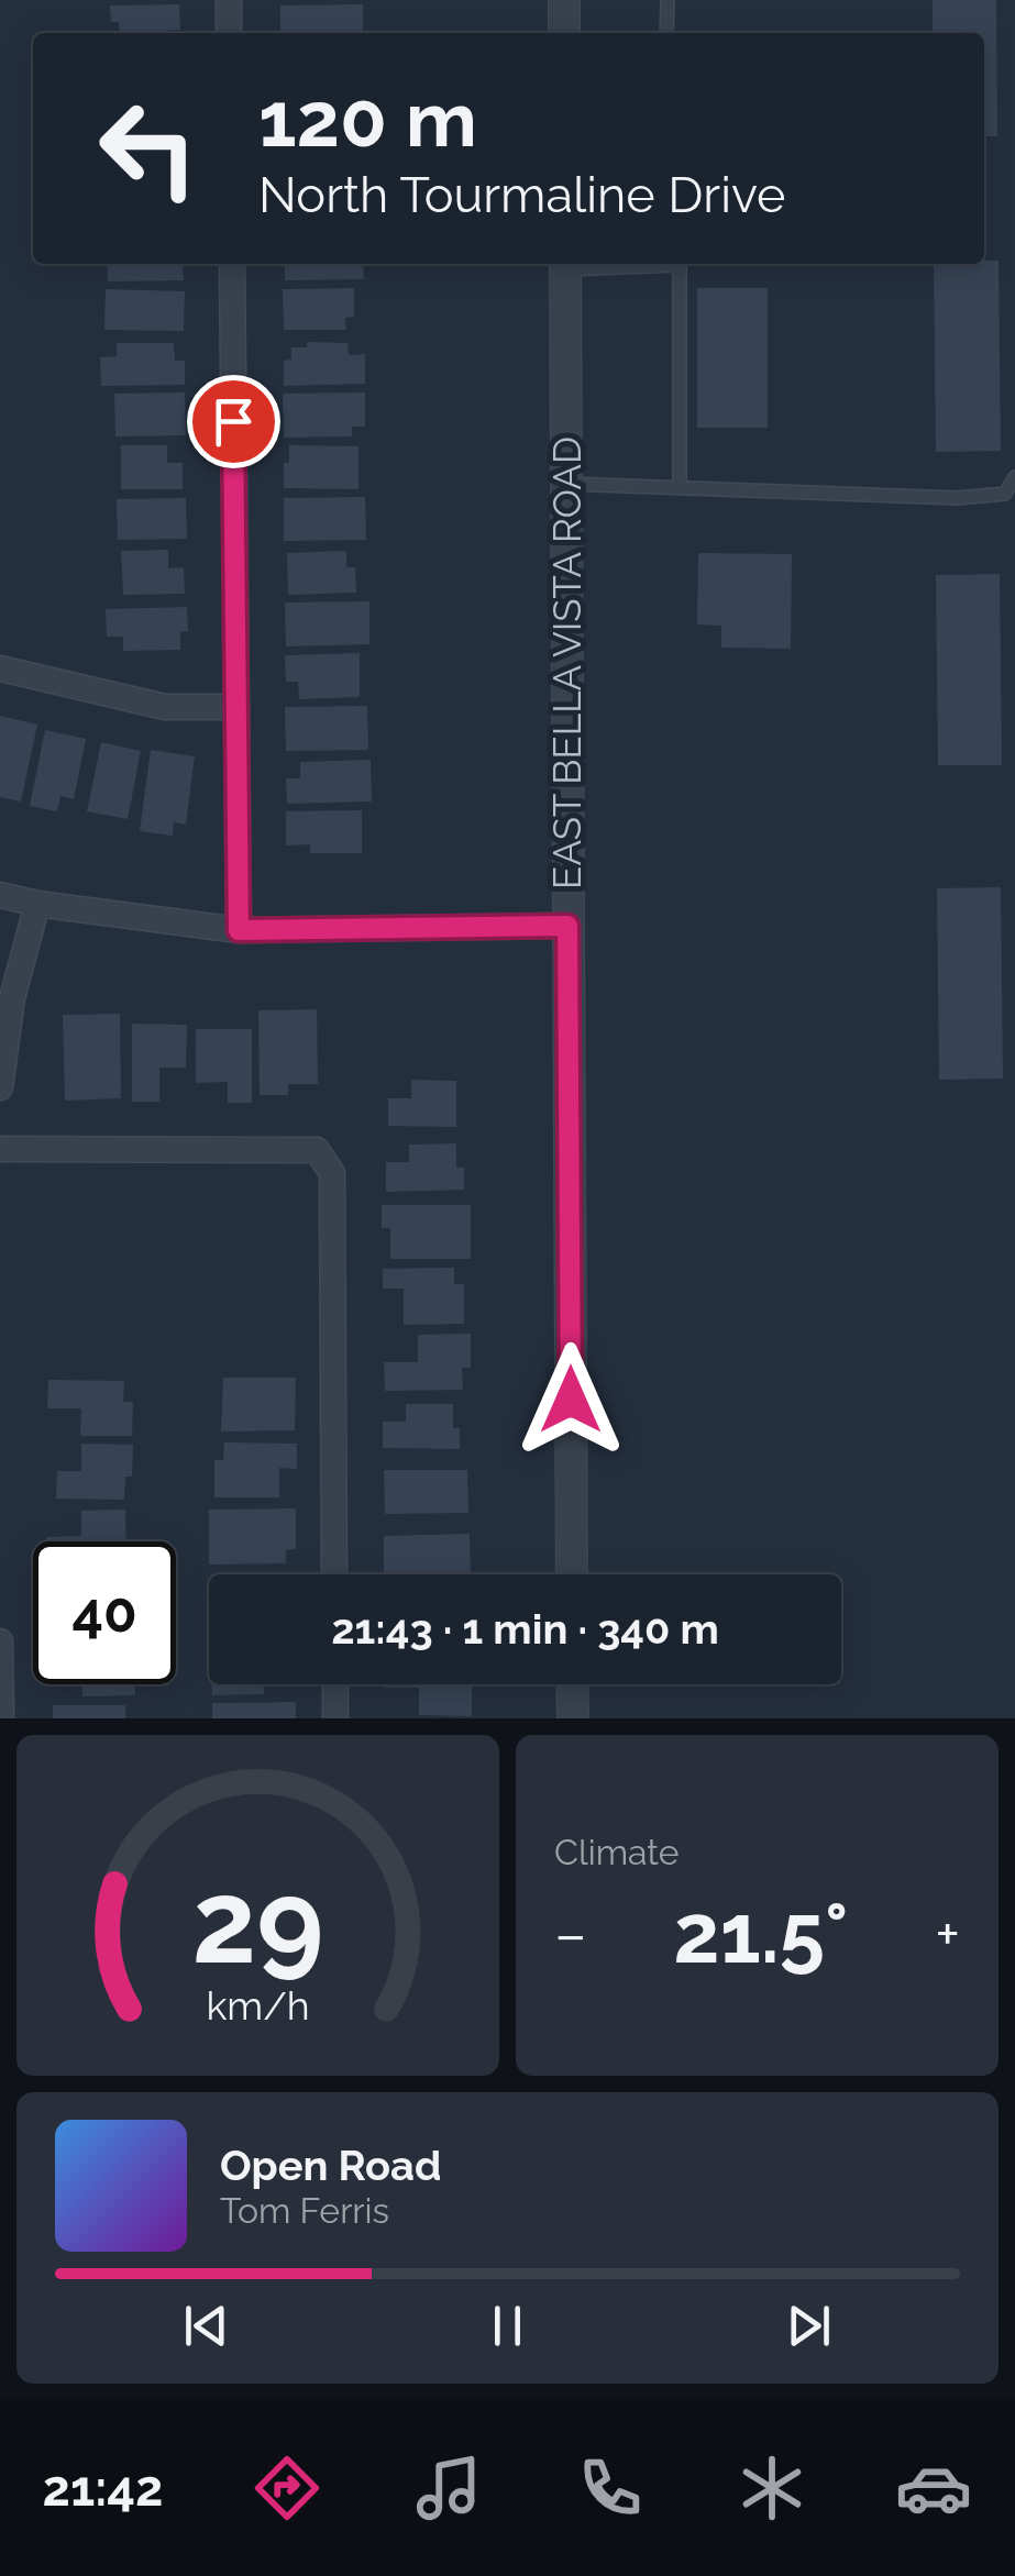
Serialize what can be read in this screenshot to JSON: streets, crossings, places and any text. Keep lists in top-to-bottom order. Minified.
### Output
{"streets":{"street":["EAST BELLA VISTA ROAD"]},"page":{"turn":["120 m","North Tourmaline Drive"],"limit":"40","trip":"21:43 · 1 min · 340 m","tile":"Climate","heat":["−","21.5°","+"],"song":["Open Road","Tom Ferris"],"tabs":"21:42","gauge":["29","km/h"]}}
